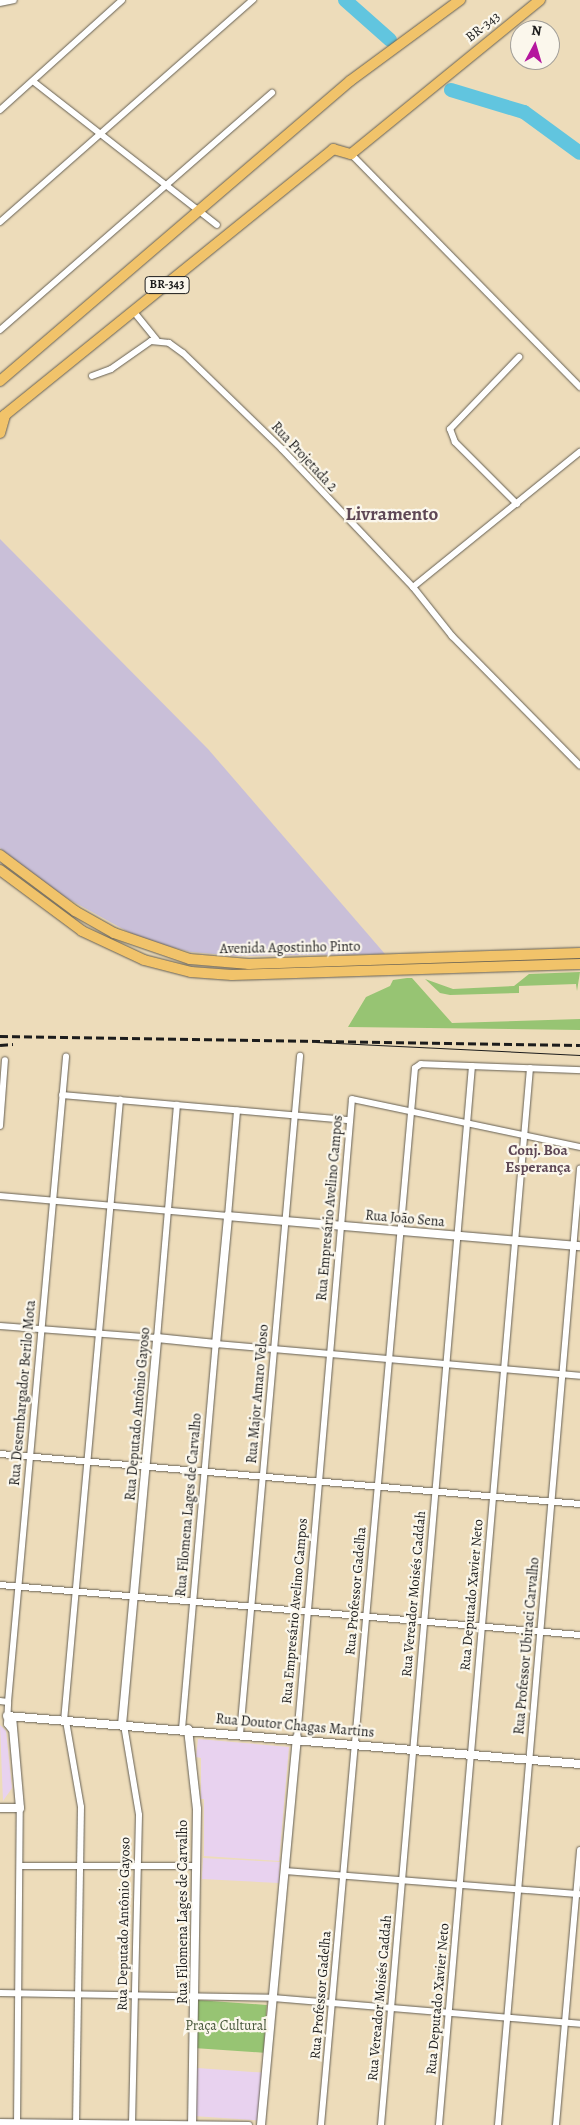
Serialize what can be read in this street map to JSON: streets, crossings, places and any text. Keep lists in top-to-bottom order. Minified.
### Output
{"streets":{"main road":["BR-343","Avenida Agostinho Pinto"],"street":["Rua Projetada 2","Rua Empresário Avelino Campos","Rua João Sena","Rua Desembargador Berilo Mota","Rua Major Amaro Veloso","Rua Deputado Antônio Gayoso","Rua Filomena Lages de Carvalho","Rua Professor Gadelha","Rua Vereador Moisés Caddah","Rua Deputado Xavier Neto","Rua Professor Ubiraci Carvalho","Rua Doutor Chagas Martins"]},"crossings":[["Rua Empresário Avelino Campos","Rua João Sena"],["Rua Empresário Avelino Campos","Rua Professor Gadelha"],["Rua Empresário Avelino Campos","Rua Doutor Chagas Martins"],["Rua João Sena","Rua Major Amaro Veloso"],["Rua João Sena","Rua Professor Gadelha"],["Rua João Sena","Rua Vereador Moisés Caddah"],["Rua João Sena","Rua Deputado Xavier Neto"],["Rua João Sena","Rua Professor Ubiraci Carvalho"],["Rua Desembargador Berilo Mota","Rua Doutor Chagas Martins"],["Rua Major Amaro Veloso","Rua Doutor Chagas Martins"],["Rua Deputado Antônio Gayoso","Rua Doutor Chagas Martins"],["Rua Filomena Lages de Carvalho","Rua Doutor Chagas Martins"],["Rua Professor Gadelha","Rua Vereador Moisés Caddah"],["Rua Professor Gadelha","Rua Doutor Chagas Martins"],["Rua Vereador Moisés Caddah","Rua Doutor Chagas Martins"],["Rua Deputado Xavier Neto","Rua Doutor Chagas Martins"],["Rua Professor Ubiraci Carvalho","Rua Doutor Chagas Martins"]],"districts":["Livramento","Conj. Boa Esperança"],"parks":["Praça Cultural"],"north":"top"}
